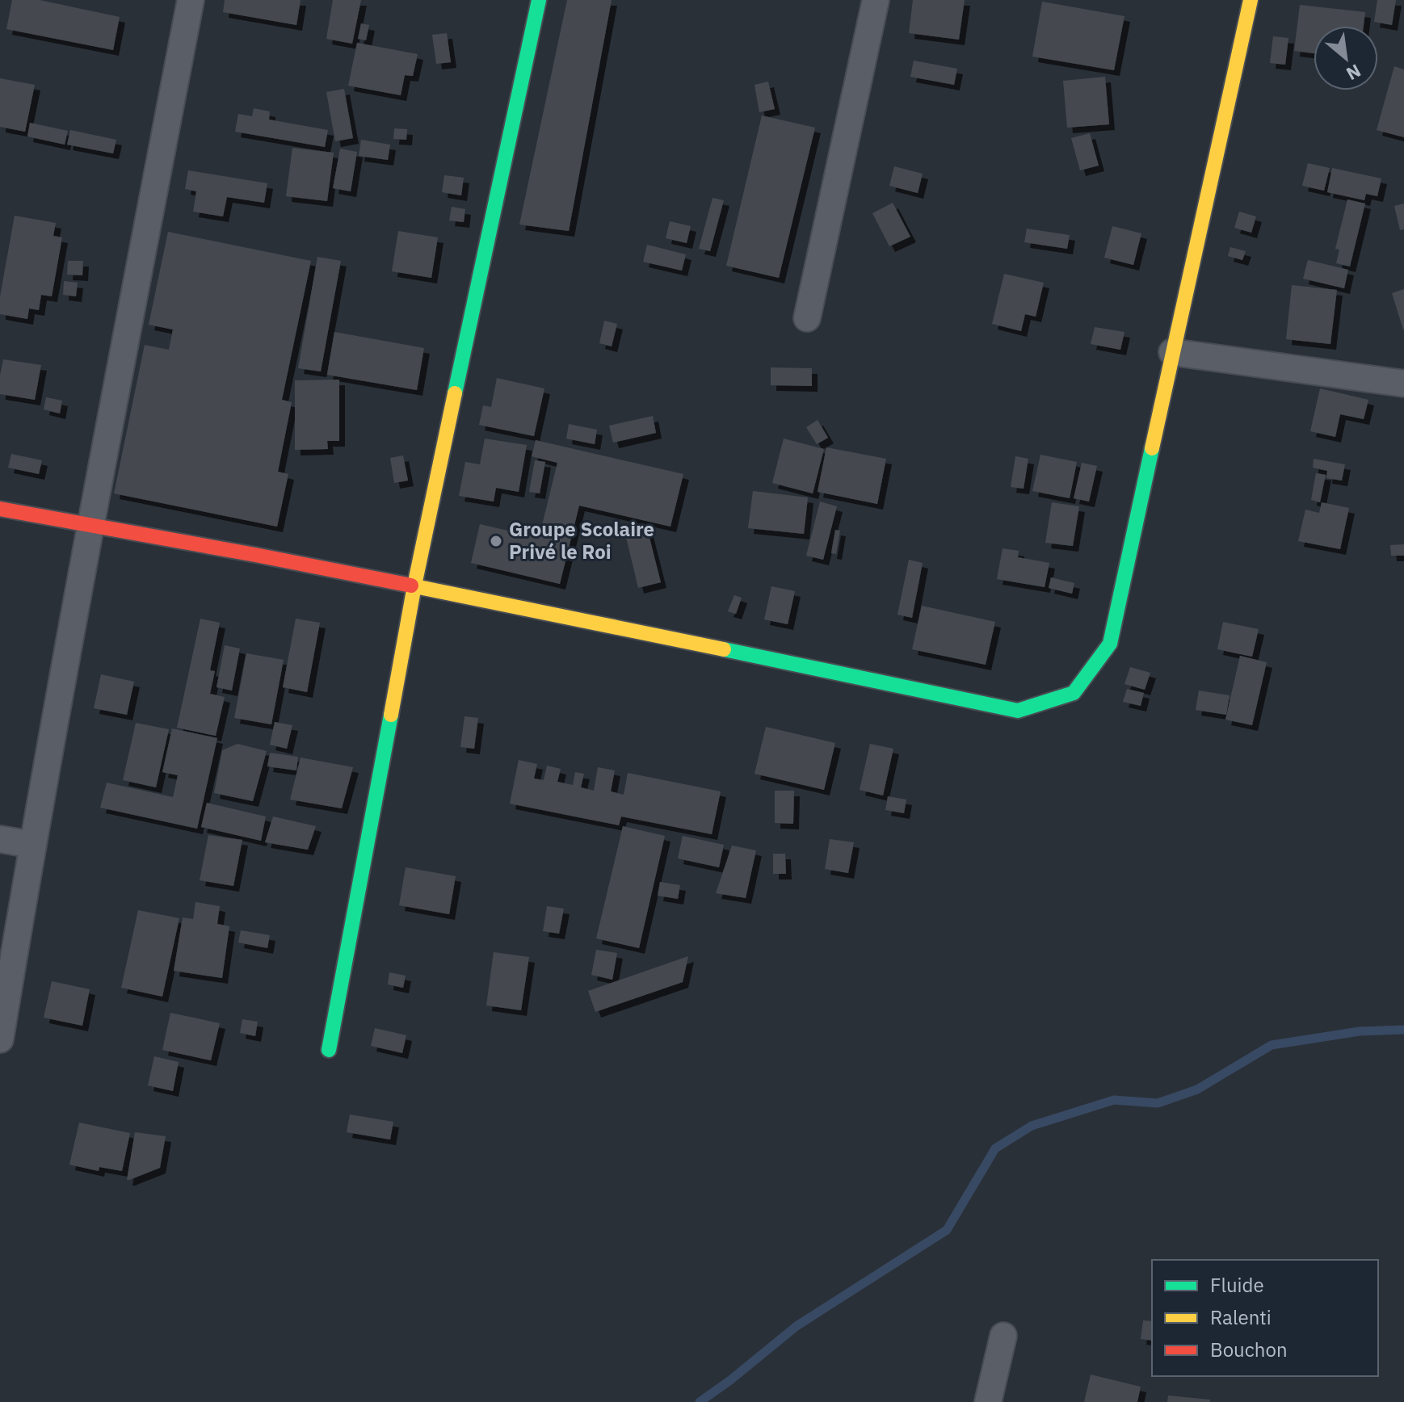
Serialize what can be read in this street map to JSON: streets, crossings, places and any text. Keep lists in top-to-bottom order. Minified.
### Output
{"places":["Groupe Scolaire Privé le Roi"],"legend":["Fluide","Ralenti","Bouchon"],"north":"bottom right"}
